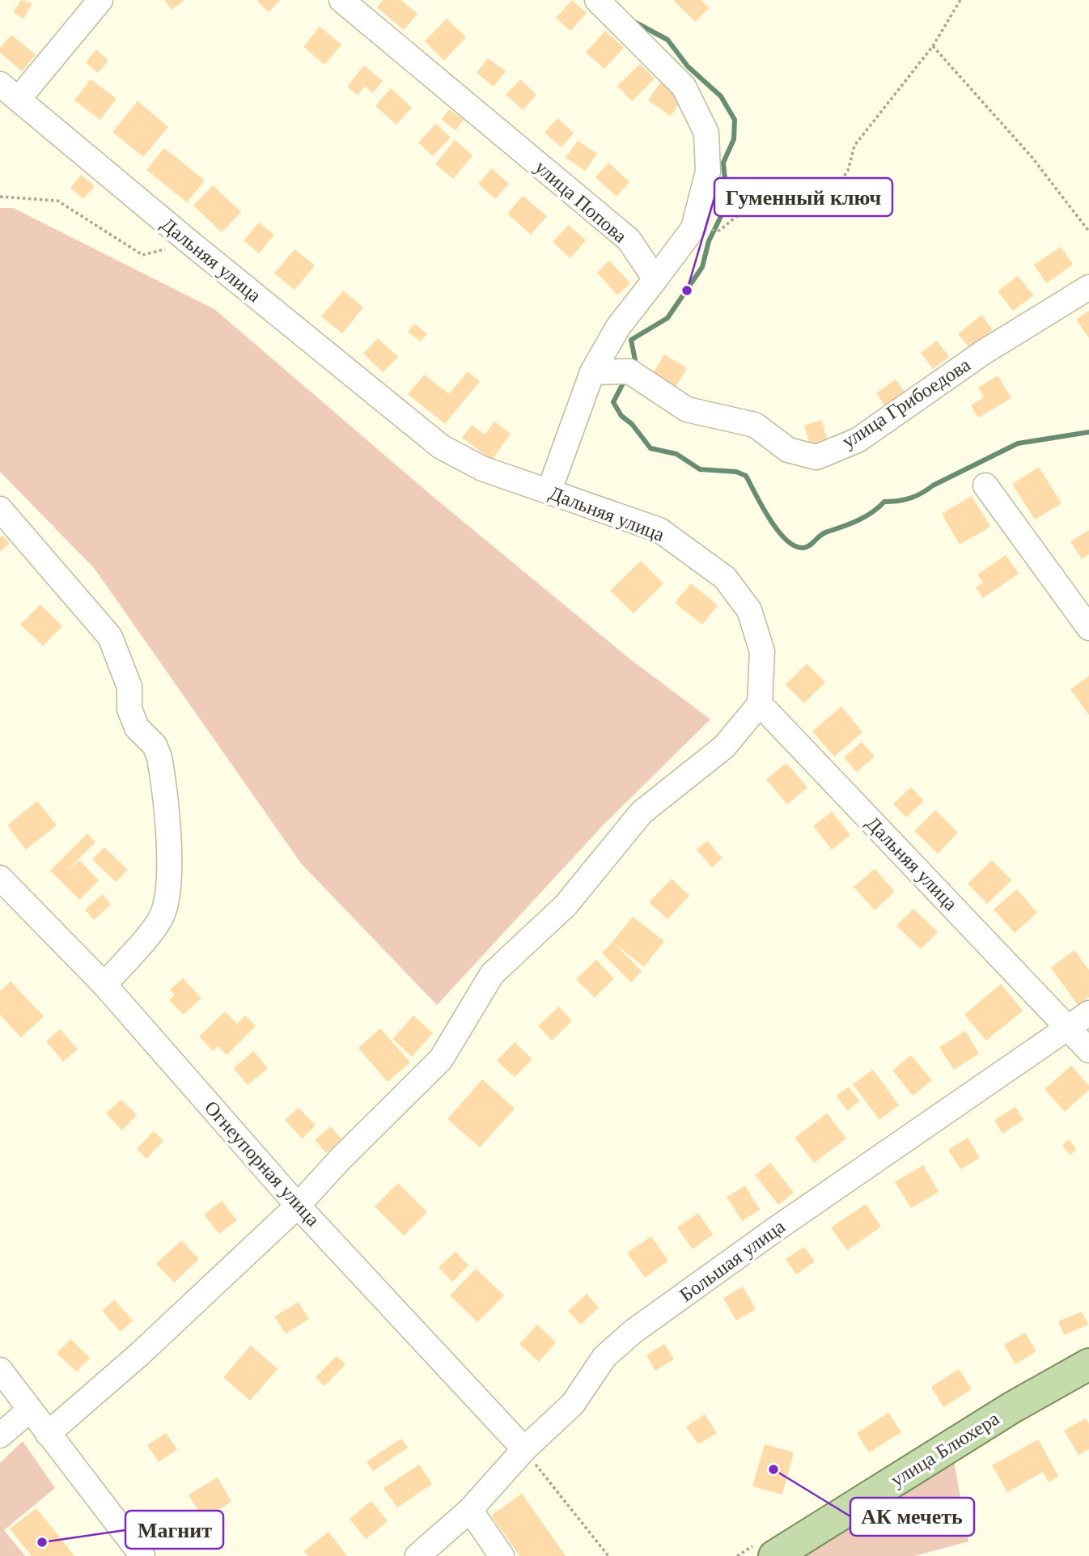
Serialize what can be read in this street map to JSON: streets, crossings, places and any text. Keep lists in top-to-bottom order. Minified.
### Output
{"streets":{"main road":["улица Блюхера"],"street":["улица Попова","Дальняя улица","улица Грибоедова","Огнеупорная улица","Большая улица"]},"crossings":[["Дальняя улица","Большая улица"],["Огнеупорная улица","Большая улица"]],"places":["Гуменный ключ","АК мечеть","Магнит"]}
